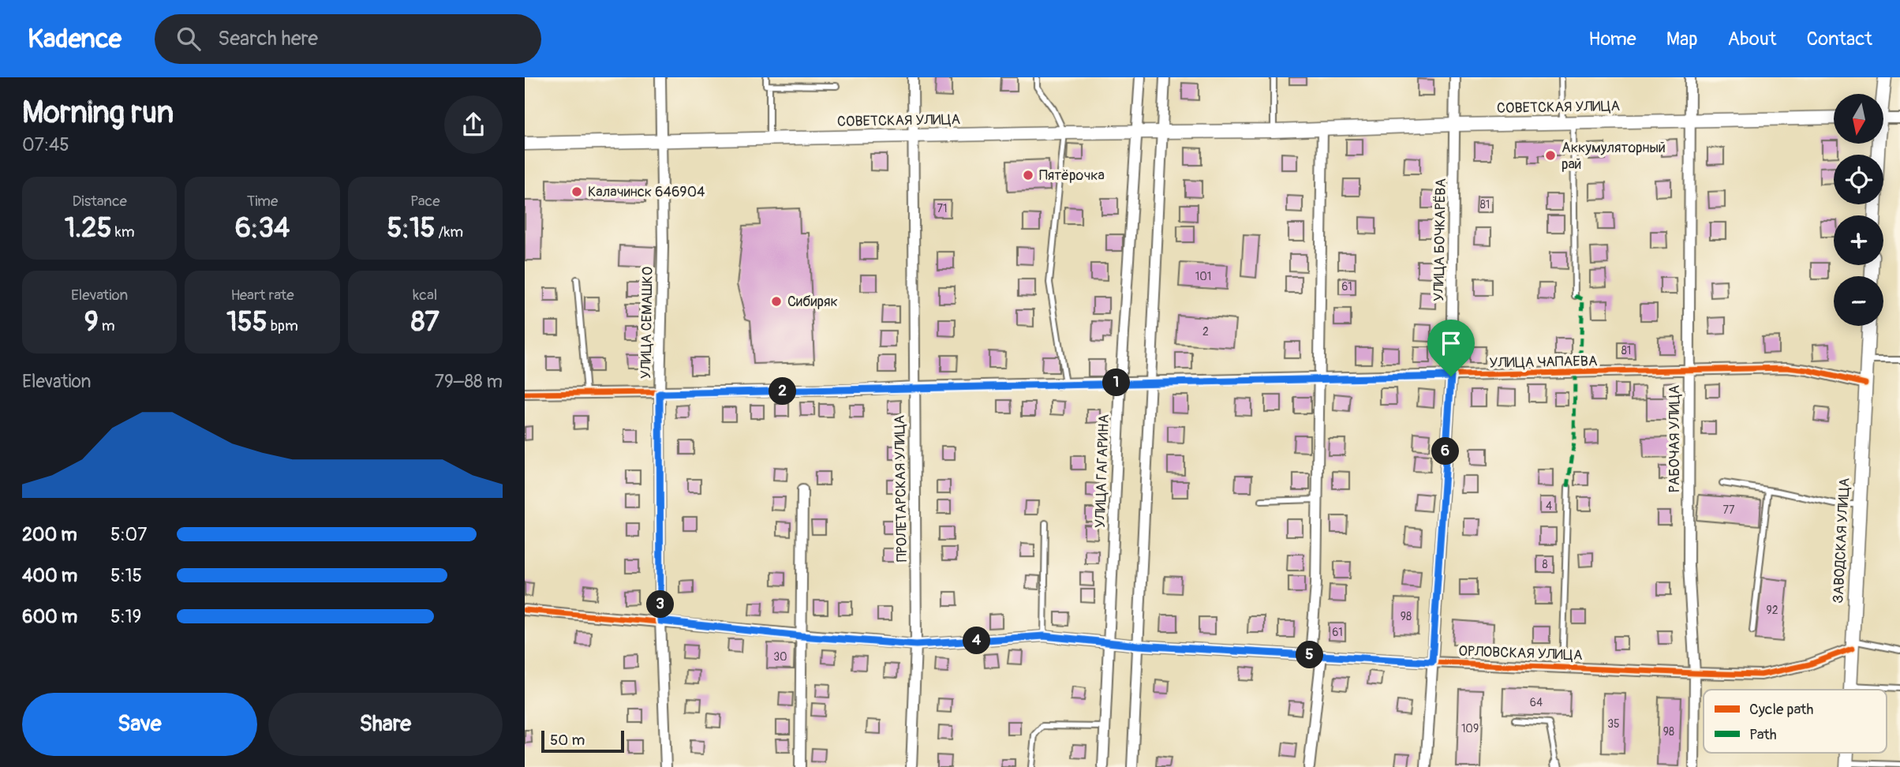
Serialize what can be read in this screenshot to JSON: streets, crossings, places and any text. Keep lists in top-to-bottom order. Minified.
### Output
{"streets":{"street":["СОВЕТСКАЯ УЛИЦА","УЛИЦА БОЧКАРЁВА","УЛИЦА СЕМАШКО","УЛИЦА ЧАПАЕВА","РАБОЧАЯ УЛИЦА","УЛИЦА ГАГАРИНА","ПРОЛЕТАРСКАЯ УЛИЦА","ЗАВОДСКАЯ УЛИЦА","ОРЛОВСКАЯ УЛИЦА"]},"crossings":[["СОВЕТСКАЯ УЛИЦА","УЛИЦА БОЧКАРЁВА"],["СОВЕТСКАЯ УЛИЦА","УЛИЦА СЕМАШКО"],["СОВЕТСКАЯ УЛИЦА","РАБОЧАЯ УЛИЦА"],["СОВЕТСКАЯ УЛИЦА","УЛИЦА ГАГАРИНА"],["СОВЕТСКАЯ УЛИЦА","ПРОЛЕТАРСКАЯ УЛИЦА"],["УЛИЦА БОЧКАРЁВА","УЛИЦА ЧАПАЕВА"],["УЛИЦА БОЧКАРЁВА","ОРЛОВСКАЯ УЛИЦА"],["УЛИЦА СЕМАШКО","УЛИЦА ЧАПАЕВА"],["УЛИЦА СЕМАШКО","ОРЛОВСКАЯ УЛИЦА"],["УЛИЦА ЧАПАЕВА","РАБОЧАЯ УЛИЦА"],["УЛИЦА ЧАПАЕВА","УЛИЦА ГАГАРИНА"],["УЛИЦА ЧАПАЕВА","ПРОЛЕТАРСКАЯ УЛИЦА"],["УЛИЦА ЧАПАЕВА","ЗАВОДСКАЯ УЛИЦА"],["РАБОЧАЯ УЛИЦА","ОРЛОВСКАЯ УЛИЦА"],["УЛИЦА ГАГАРИНА","ОРЛОВСКАЯ УЛИЦА"],["ПРОЛЕТАРСКАЯ УЛИЦА","ОРЛОВСКАЯ УЛИЦА"],["ЗАВОДСКАЯ УЛИЦА","ОРЛОВСКАЯ УЛИЦА"]],"places":["Аккумуляторный рай","Пятёрочка","Калачинск 646904","Сибиряк"],"house_numbers":["81","71","101","61","2","81","4","77","8","92","98","61","30","64","35","109","98"],"legend":["Cycle path","Path"],"scale_bar":"50 m","north":"bottom","page":{"header":"Kadence","search":"Search here","nav":["Home","Map","About","Contact"],"heading":["Morning run","07:45"],"map_buttons":["+","−"],"stats":[["Distance","1.25 km"],["Time","6:34"],["Pace","5:15 /km"],["Elevation","9 m"],["Heart rate","155 bpm"],["kcal","87"]],"chart":["Elevation","79–88 m"],"pins":["1","2","6","3","4","5"],"list":[{"name":"200 m","note":"5:07"},{"name":"400 m","note":"5:15"},{"name":"600 m","note":"5:19"}],"buttons":["Save","Share"],"scale":"50 m"}}
